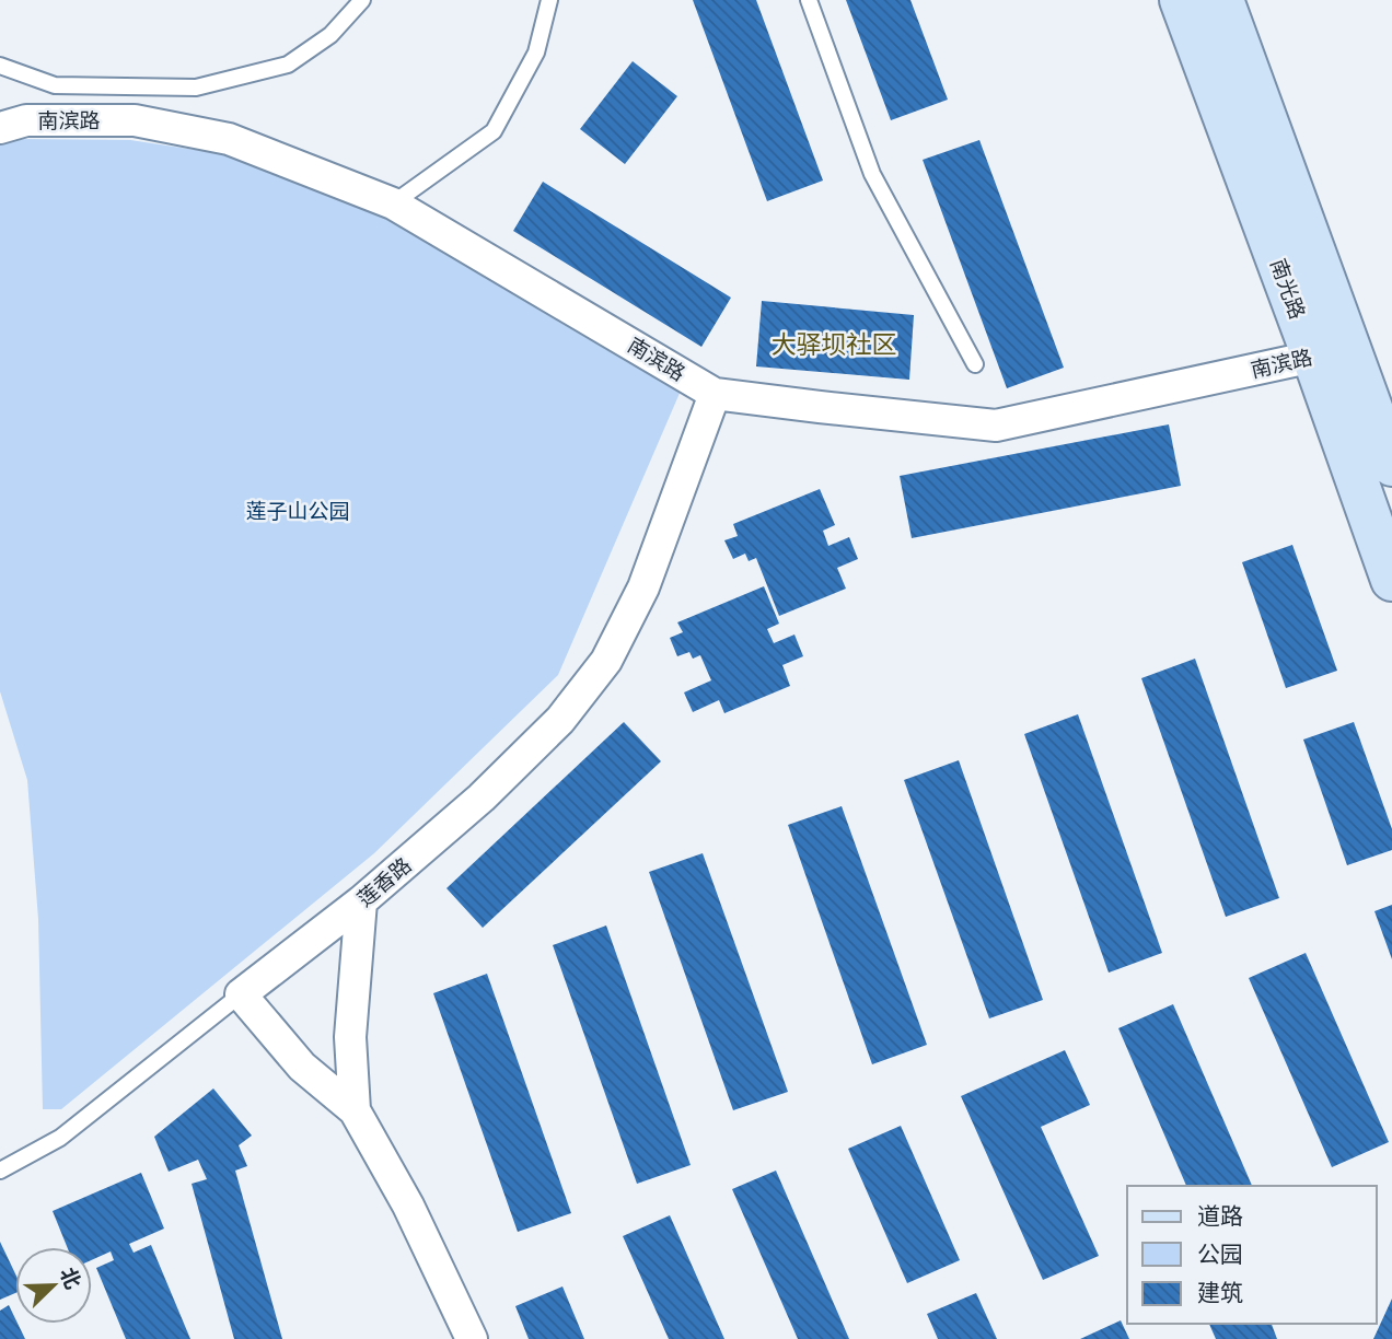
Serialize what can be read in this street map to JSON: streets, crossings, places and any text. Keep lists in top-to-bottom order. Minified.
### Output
{"streets":{"main road":["南光路"],"street":["南滨路","莲香路"]},"crossings":[["南滨路","南光路"],["南滨路","莲香路"]],"districts":["大驿坝社区"],"parks":["莲子山公园"],"legend":["道路","公园","建筑"],"north":"top right"}
